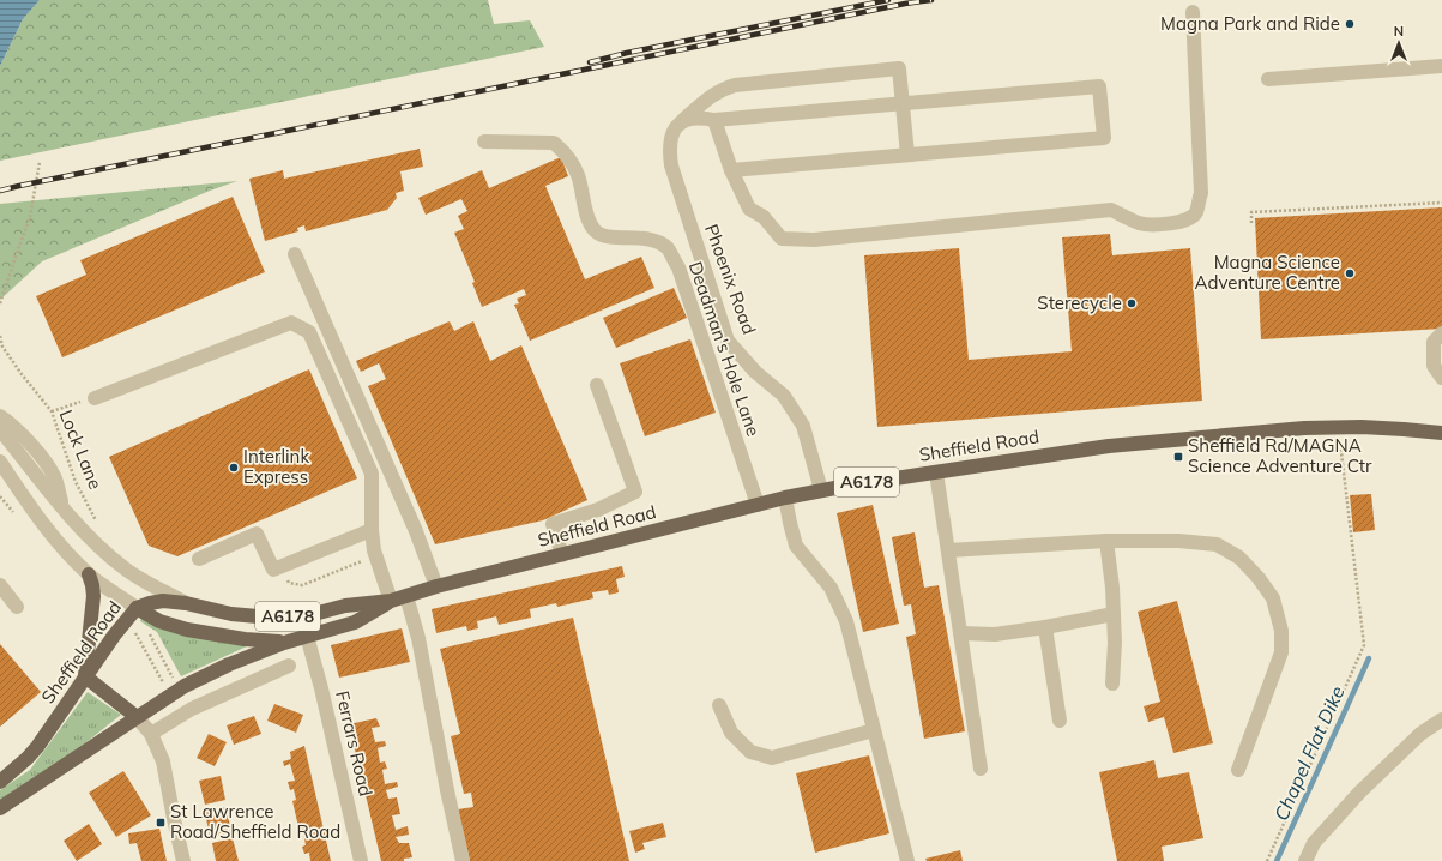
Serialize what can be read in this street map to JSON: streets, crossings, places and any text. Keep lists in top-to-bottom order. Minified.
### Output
{"streets":{"main road":["Sheffield Road","A6178"],"street":["Phoenix Road","Deadman's Hole Lane","Ferrars Road"],"path":["Lock Lane"]},"crossings":[["Phoenix Road","Sheffield Road"],["Deadman's Hole Lane","Sheffield Road"],["Sheffield Road","Ferrars Road"]],"water":["Chapel Flat Dike"],"places":{"other":["Magna Park and Ride","Magna Science Adventure Centre","Sterecycle","Interlink Express"],"transit":["Sheffield Rd/MAGNA Science Adventure Ctr","St Lawrence Road/Sheffield Road"]},"north":"top"}
